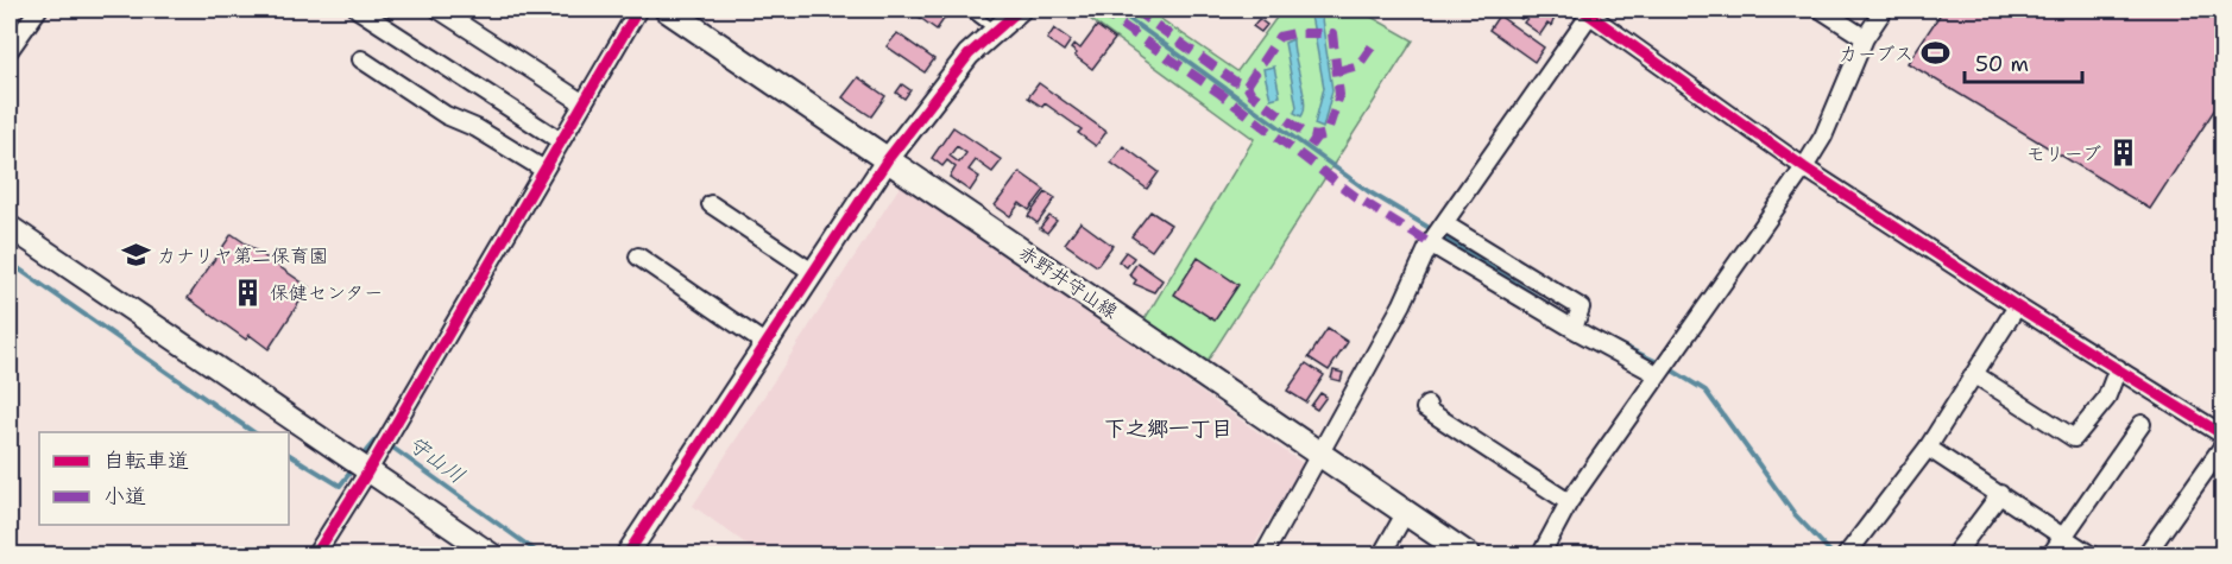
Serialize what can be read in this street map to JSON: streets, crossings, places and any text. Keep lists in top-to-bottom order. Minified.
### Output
{"streets":{"main road":["赤野井守山線"]},"districts":["下之郷一丁目"],"water":["守山川"],"places":{"sports":["カーブス"],"building":["モリーブ","保健センター"],"school or university":["カナリヤ第二保育園"]},"legend":["自転車道","小道"],"scale_bar":"50 m"}
